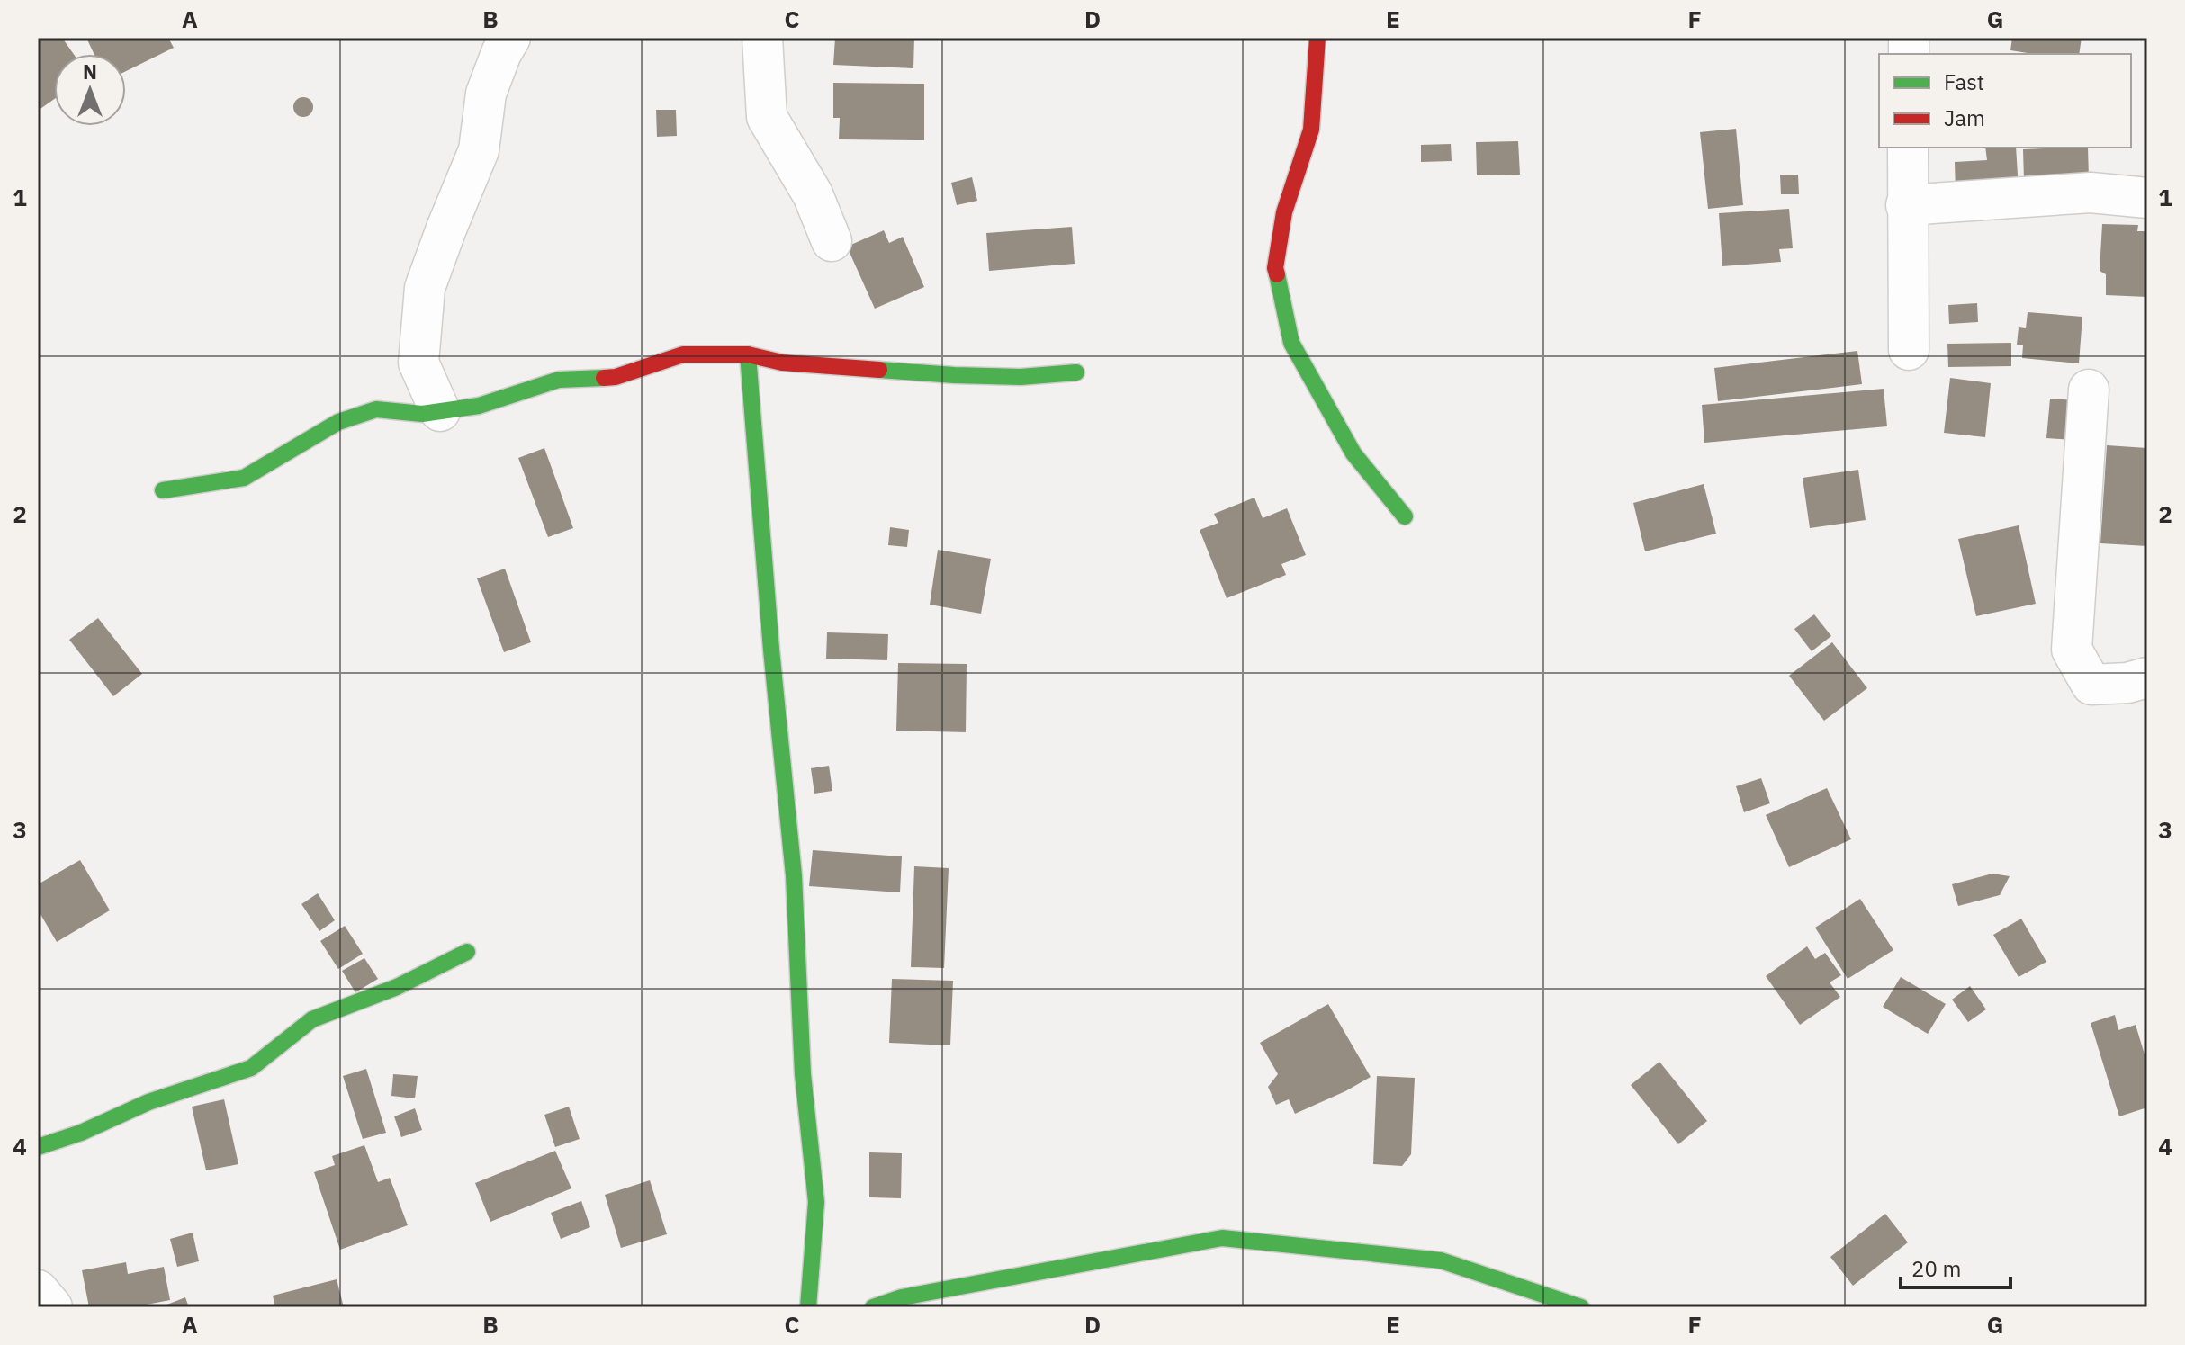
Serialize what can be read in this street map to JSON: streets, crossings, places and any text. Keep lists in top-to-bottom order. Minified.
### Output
{"legend":["Fast","Jam"],"scale_bar":"20 m","north":"top","grid":{"columns":["A","B","C","D","E","F","G"],"rows":["1","2","3","4"]}}
